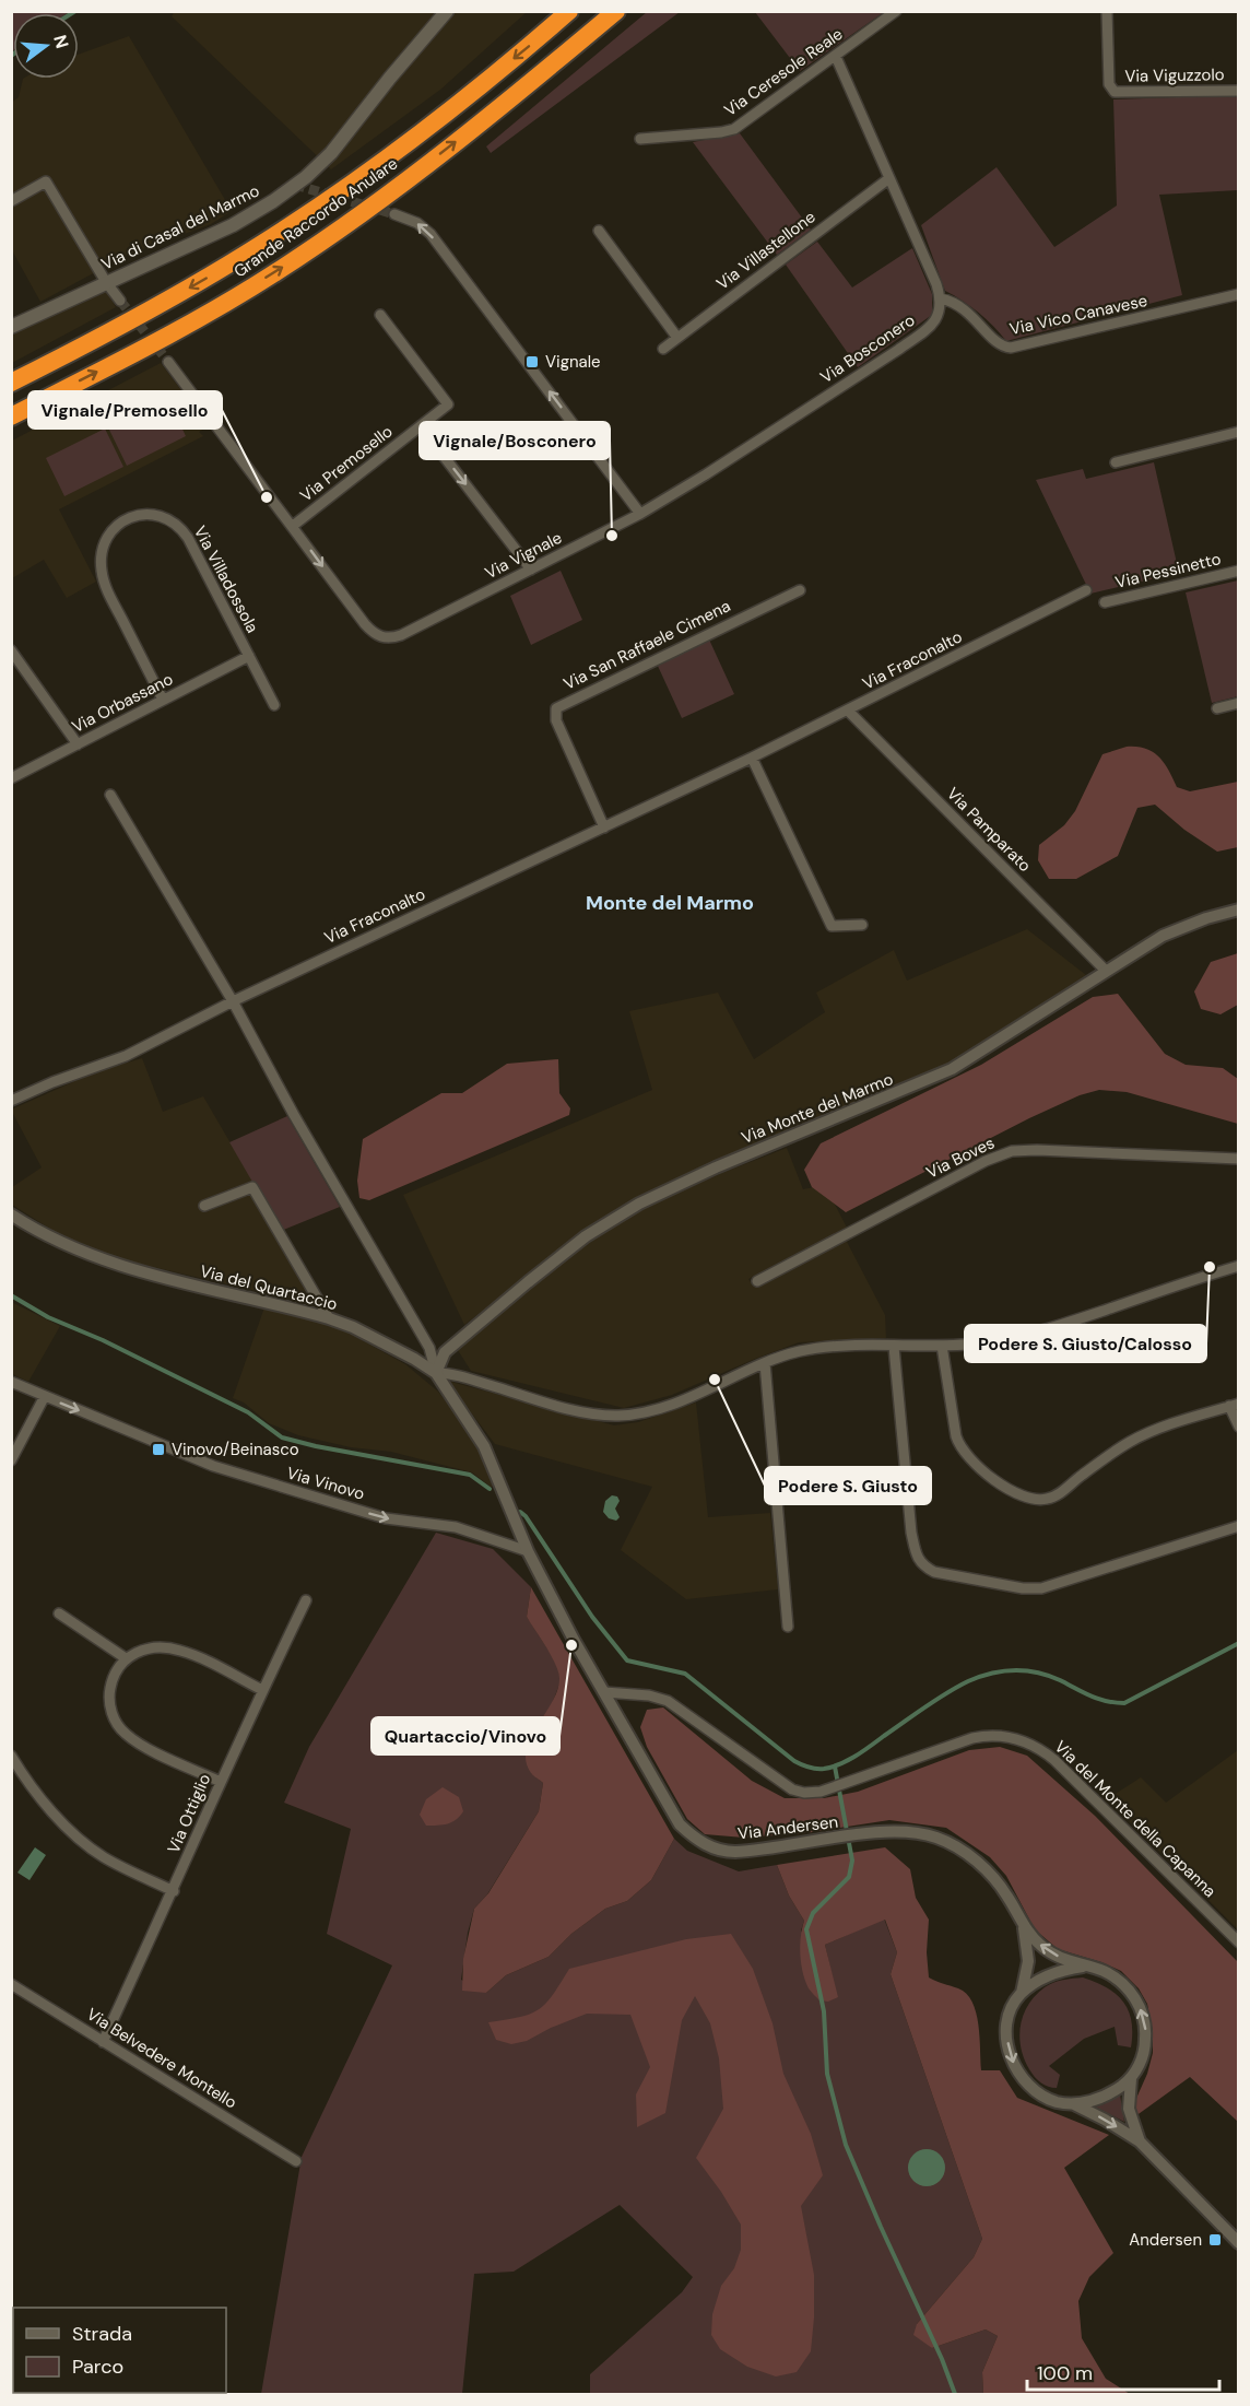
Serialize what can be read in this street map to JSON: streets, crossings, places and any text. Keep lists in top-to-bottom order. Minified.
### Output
{"streets":{"highway":["Grande Raccordo Anulare"],"main road":["Via di Casal del Marmo"],"street":["Via Ceresole Reale","Via Viguzzolo","Via Villastellone","Via Vico Canavese","Via Bosconero","Via Premosello","Via Vignale","Via Pessinetto","Via Villadossola","Via San Raffaele Cimena","Via Fraconalto","Via Orbassano","Via Pamparato","Via Monte del Marmo","Via Boves","Via del Quartaccio","Via Vinovo","Via Ottiglio","Via del Monte della Capanna","Via Andersen","Via Belvedere Montello"]},"crossings":[["Via Vico Canavese","Via Bosconero"],["Via Bosconero","Via Vignale"],["Via Premosello","Via Vignale"],["Via Villadossola","Via Orbassano"],["Via San Raffaele Cimena","Via Fraconalto"],["Via Fraconalto","Via Pamparato"],["Via Pamparato","Via Monte del Marmo"],["Via Monte del Marmo","Via del Quartaccio"],["Via del Quartaccio","Via Vinovo"],["Via del Quartaccio","Via Andersen"],["Via Vinovo","Via Andersen"],["Via Ottiglio","Via Belvedere Montello"],["Via del Monte della Capanna","Via Andersen"]],"one_way":["Via Vinovo"],"districts":["Monte del Marmo"],"places":{"transit":["Vignale","Vinovo/Beinasco","Andersen"],"other":["Vignale/Premosello","Vignale/Bosconero","Podere S. Giusto/Calosso","Podere S. Giusto","Quartaccio/Vinovo"]},"legend":["Strada","Parco"],"scale_bar":"100 m","north":"right"}
